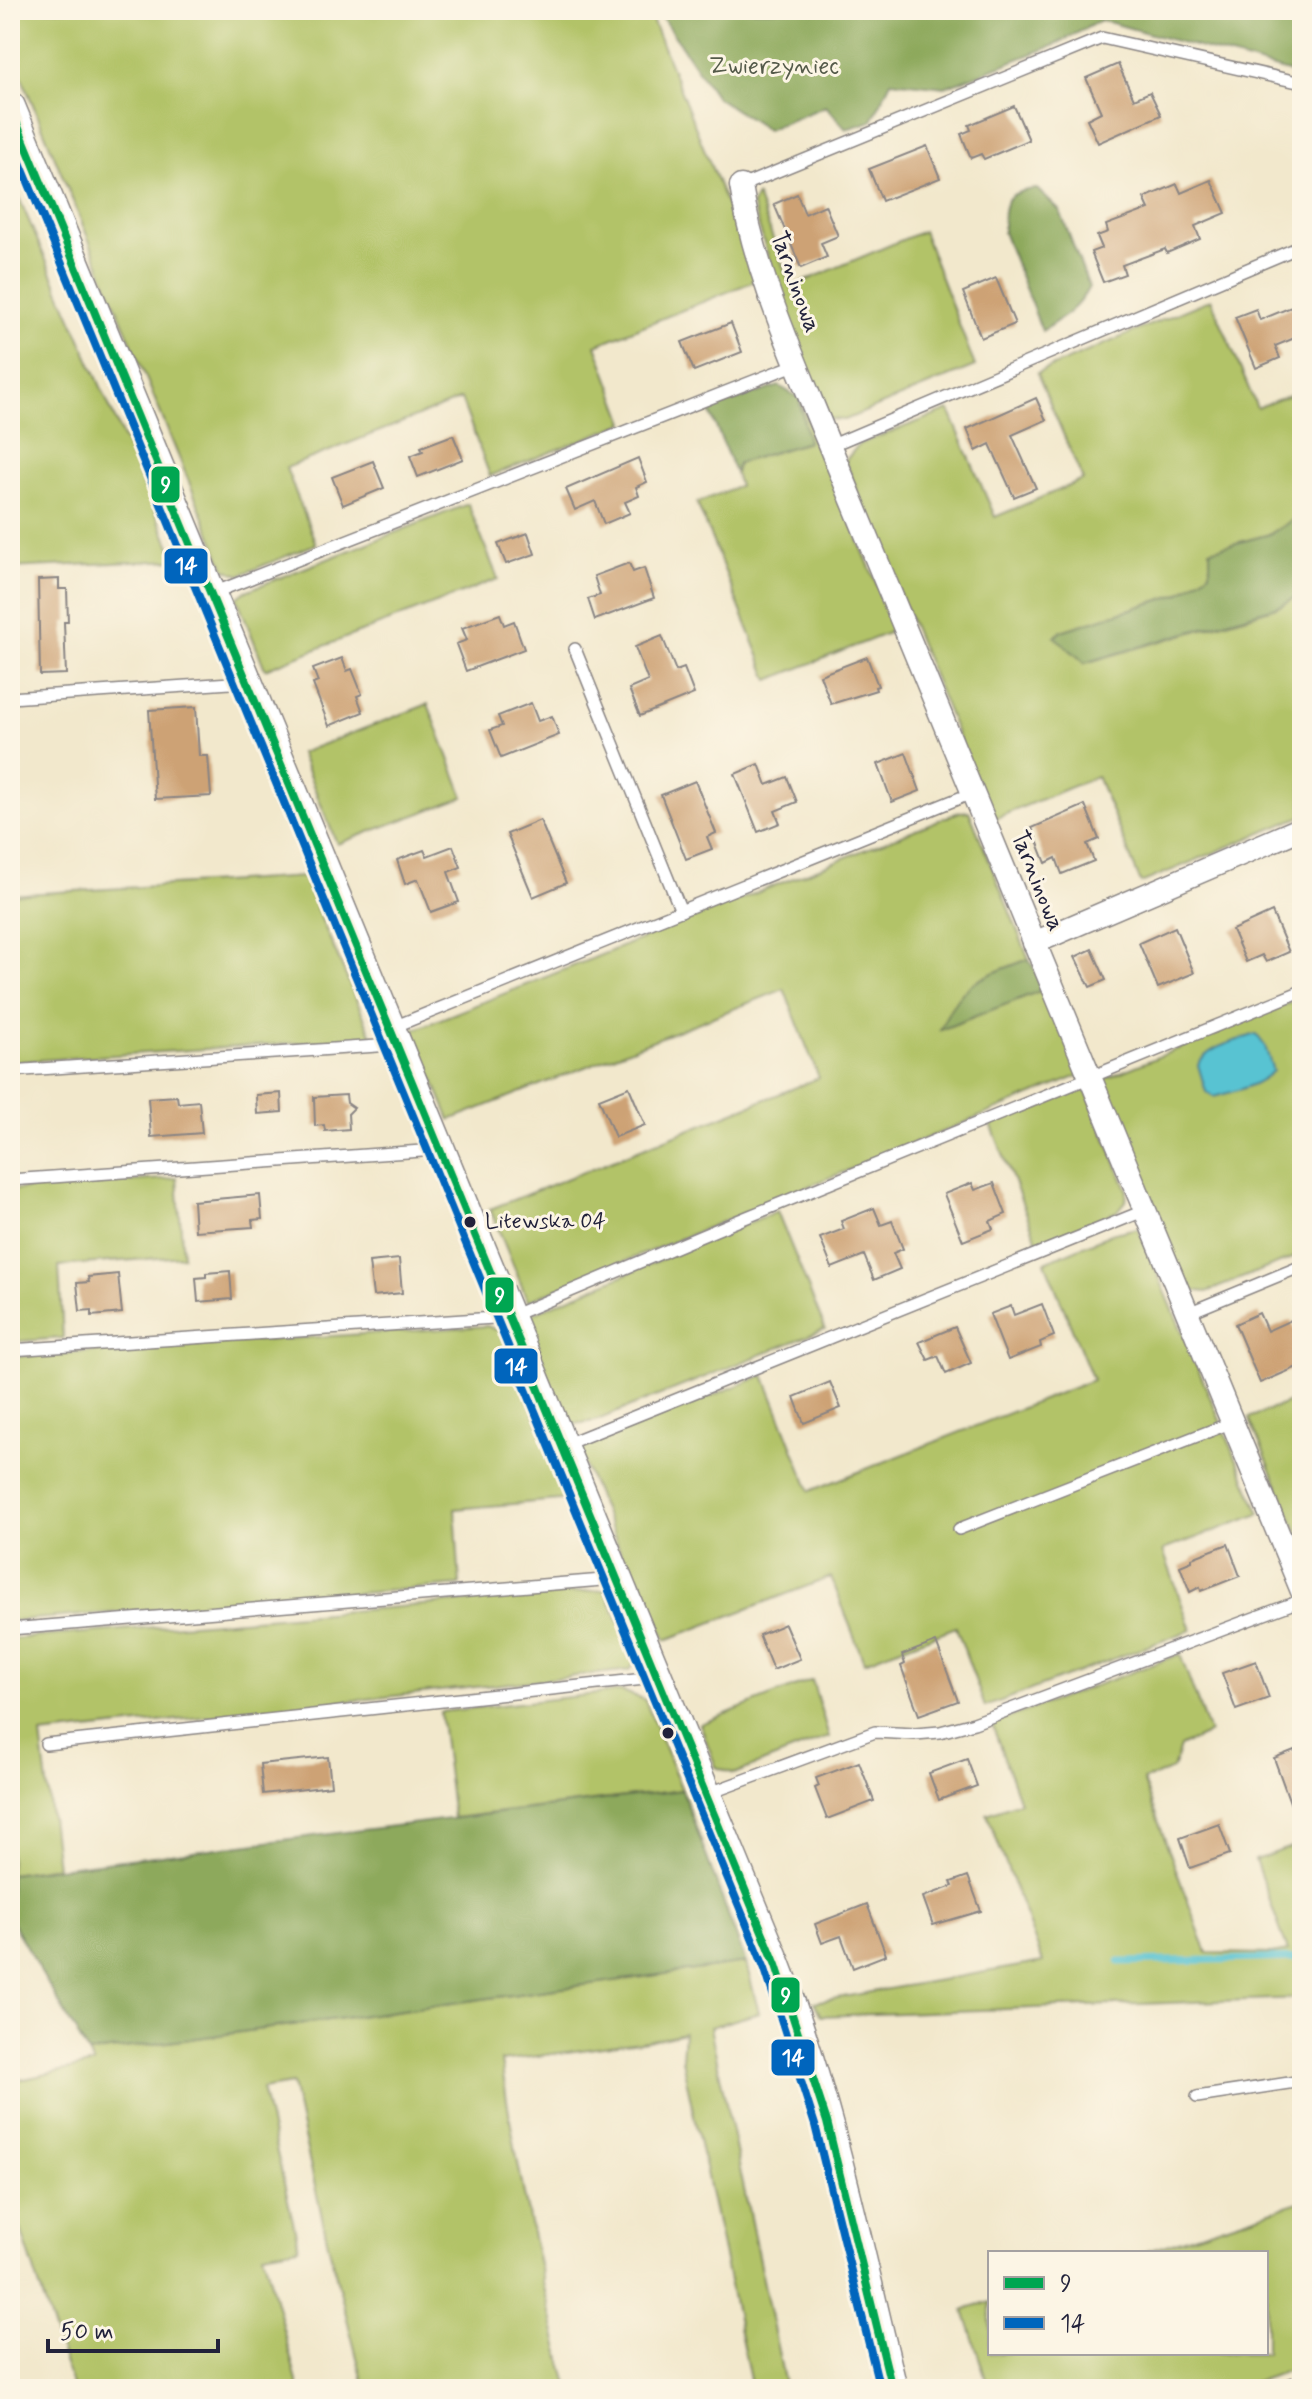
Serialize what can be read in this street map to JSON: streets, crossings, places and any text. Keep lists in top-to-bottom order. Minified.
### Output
{"streets":{"street":["Tarninowa"]},"parks":["Zwierzyniec"],"places":["Litewska 04"],"lines":["transit line 9","transit line 14"],"legend":["9","14"],"scale_bar":"50 m"}
